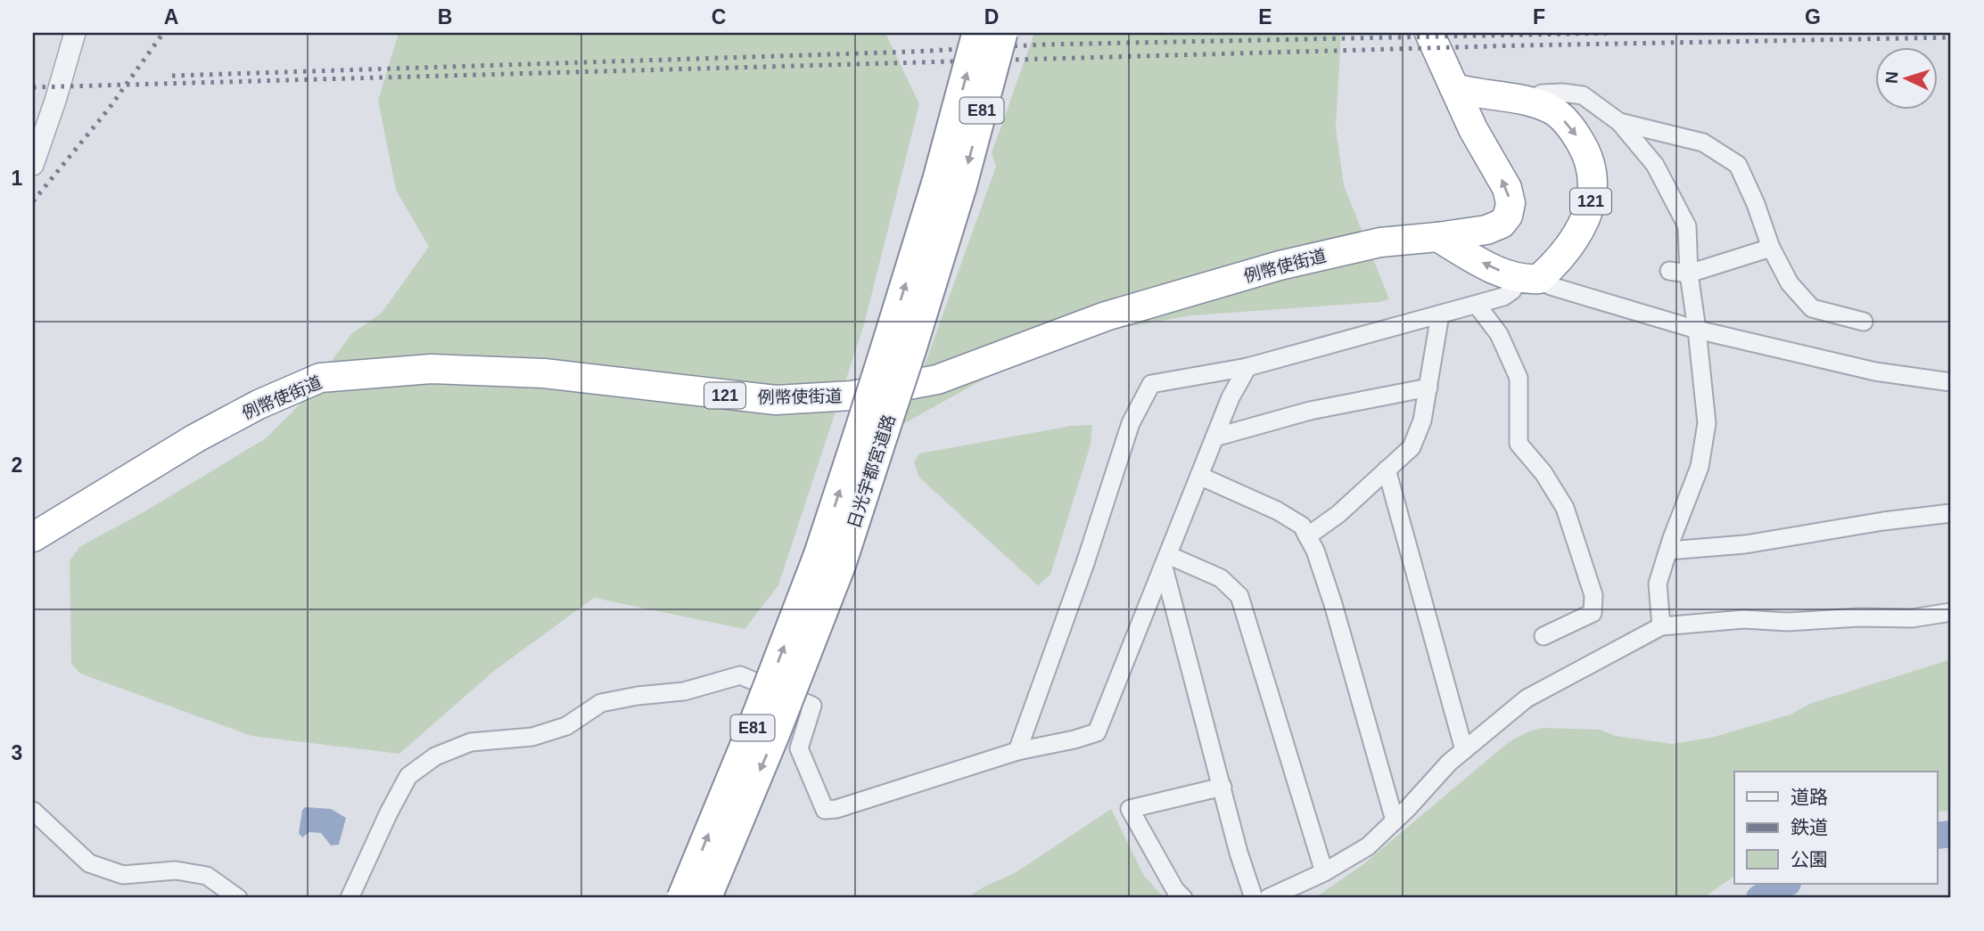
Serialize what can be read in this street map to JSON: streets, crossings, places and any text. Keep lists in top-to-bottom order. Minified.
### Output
{"streets":{"highway":["E81","121","例幣使街道","日光宇都宮道路"]},"crossings":[["121","例幣使街道"]],"legend":["道路","鉄道","公園"],"north":"left","grid":{"columns":["A","B","C","D","E","F","G"],"rows":["1","2","3"]}}
